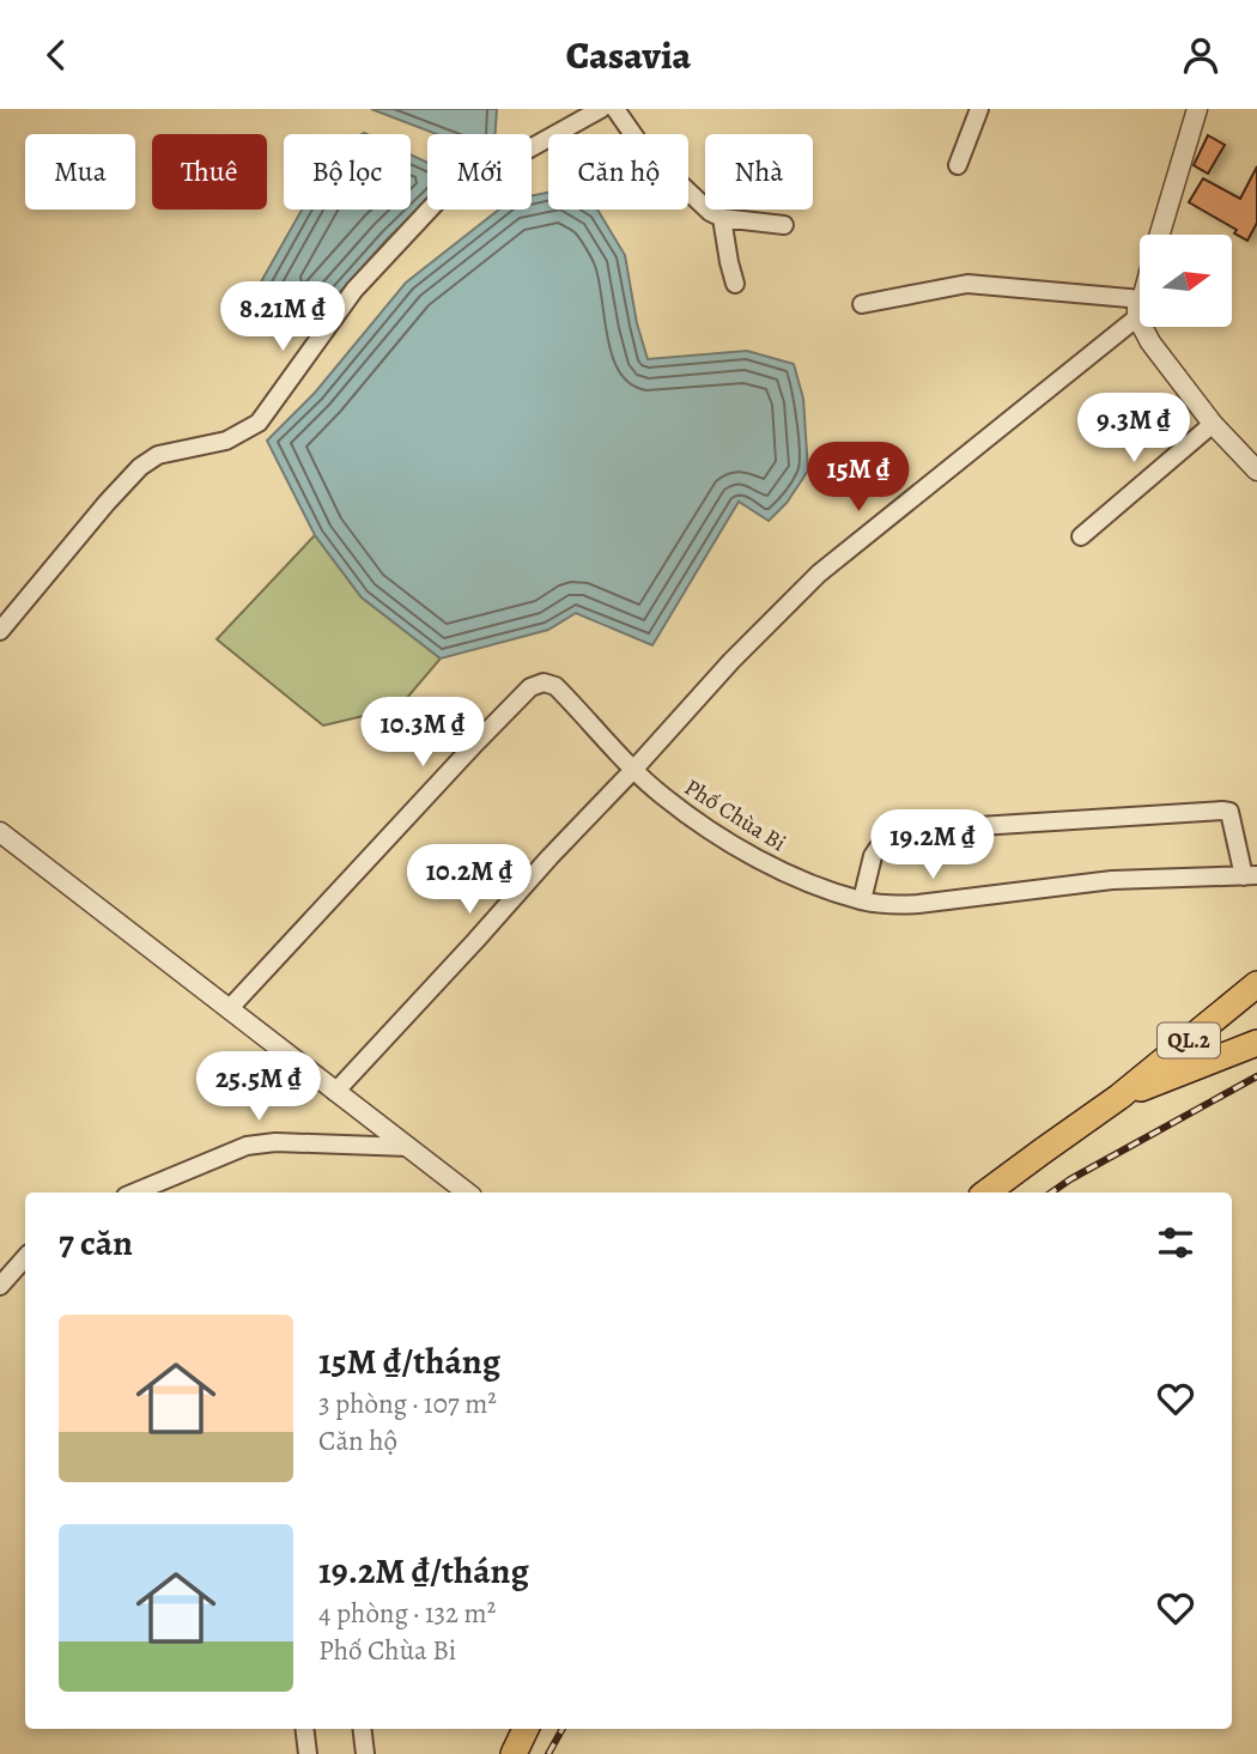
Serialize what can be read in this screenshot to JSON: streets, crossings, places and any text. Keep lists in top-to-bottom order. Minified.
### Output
{"streets":{"main road":["QL.2"],"street":["Phố Chùa Bi"]},"north":"right","page":{"header":"Casavia","chip":["Mua","Thuê","Bộ lọc","Mới","Căn hộ","Nhà"],"price":["8.21M ₫","9.3M ₫","15M ₫","10.3M ₫","19.2M ₫","10.2M ₫","25.5M ₫"],"heading":"7 căn","list":[{"name":"15M ₫/tháng","note":"3 phòng · 107 m² · Căn hộ"},{"name":"19.2M ₫/tháng","note":"4 phòng · 132 m² · Phố Chùa Bi"}]}}
